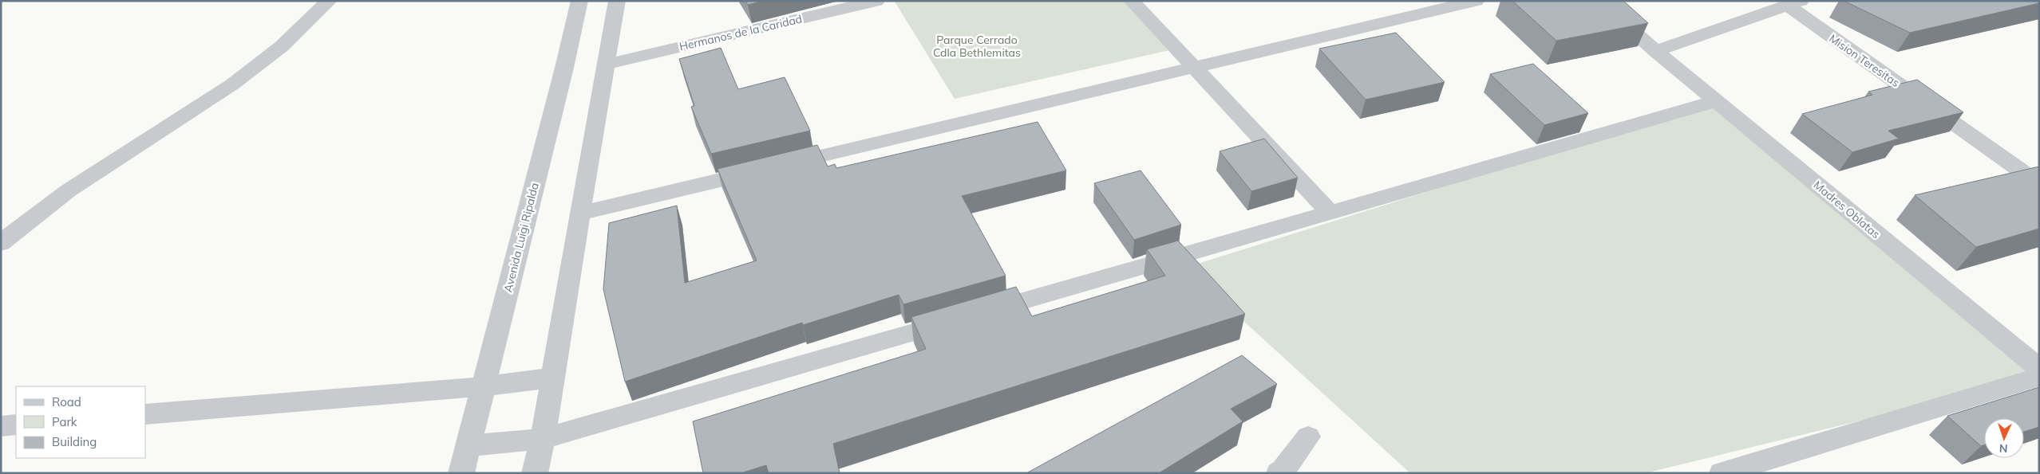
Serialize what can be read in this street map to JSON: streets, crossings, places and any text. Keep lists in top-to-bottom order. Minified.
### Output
{"streets":{"street":["Hermanos de la Caridad","Mision Teresitas","Madres Oblatas","Avenida Luigi Ripalda"]},"parks":["Parque Cerrado Cdla Bethlemitas"],"legend":["Road","Park","Building"],"north":"bottom"}
